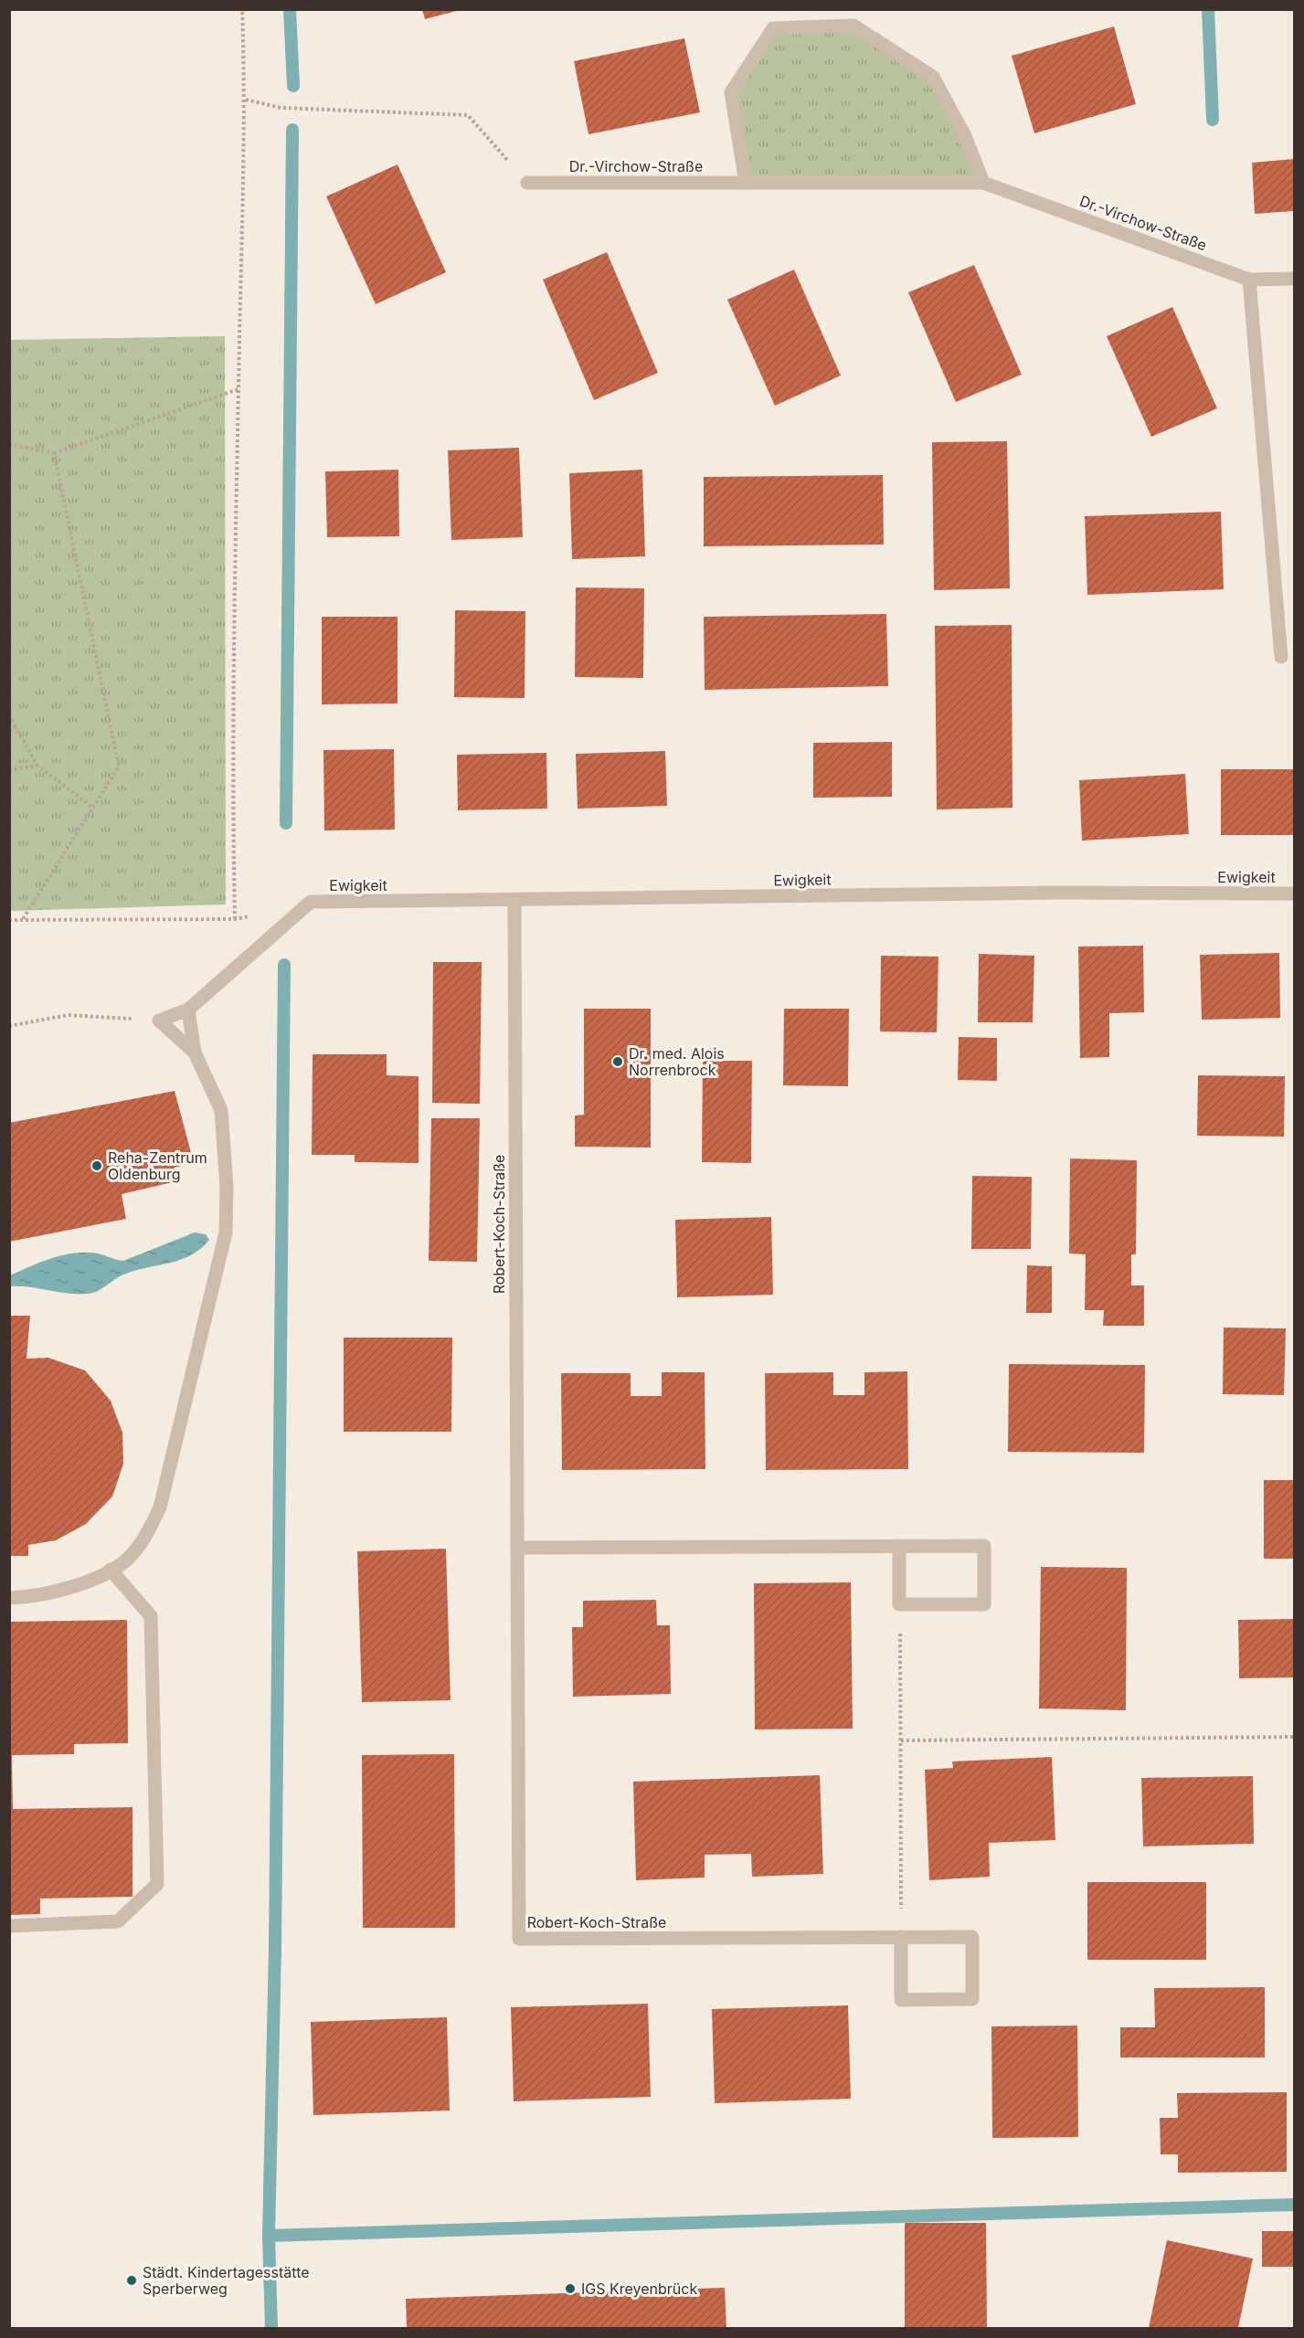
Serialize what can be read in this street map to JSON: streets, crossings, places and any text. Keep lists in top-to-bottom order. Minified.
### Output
{"streets":{"street":["Dr.-Virchow-Straße","Ewigkeit","Robert-Koch-Straße"]},"crossings":[["Ewigkeit","Robert-Koch-Straße"]],"places":["Dr. med. Alois Norrenbrock","Reha-Zentrum Oldenburg","Städt. Kindertagesstätte Sperberweg","IGS Kreyenbrück"]}
